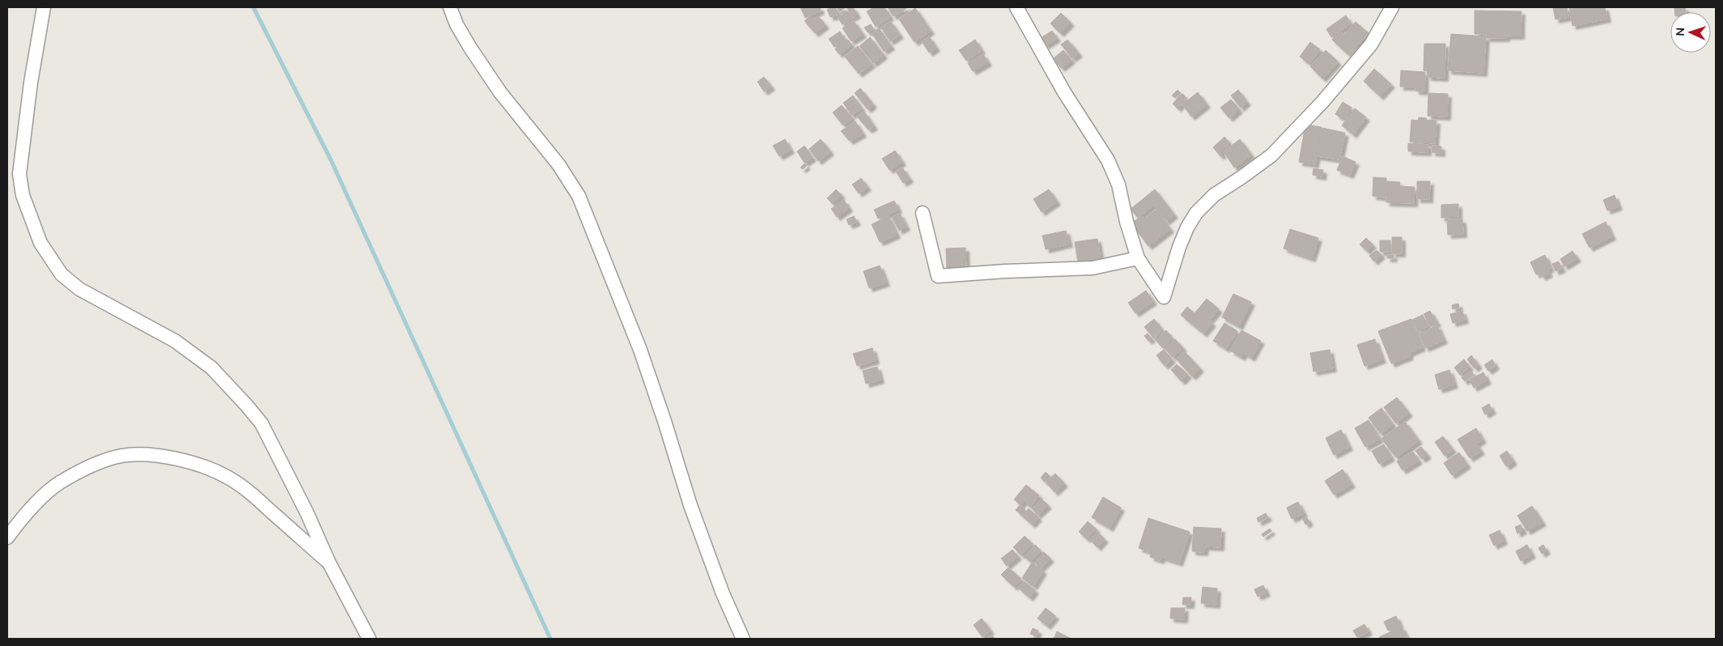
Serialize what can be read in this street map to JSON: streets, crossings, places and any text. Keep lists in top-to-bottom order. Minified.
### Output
{"north":"left"}
